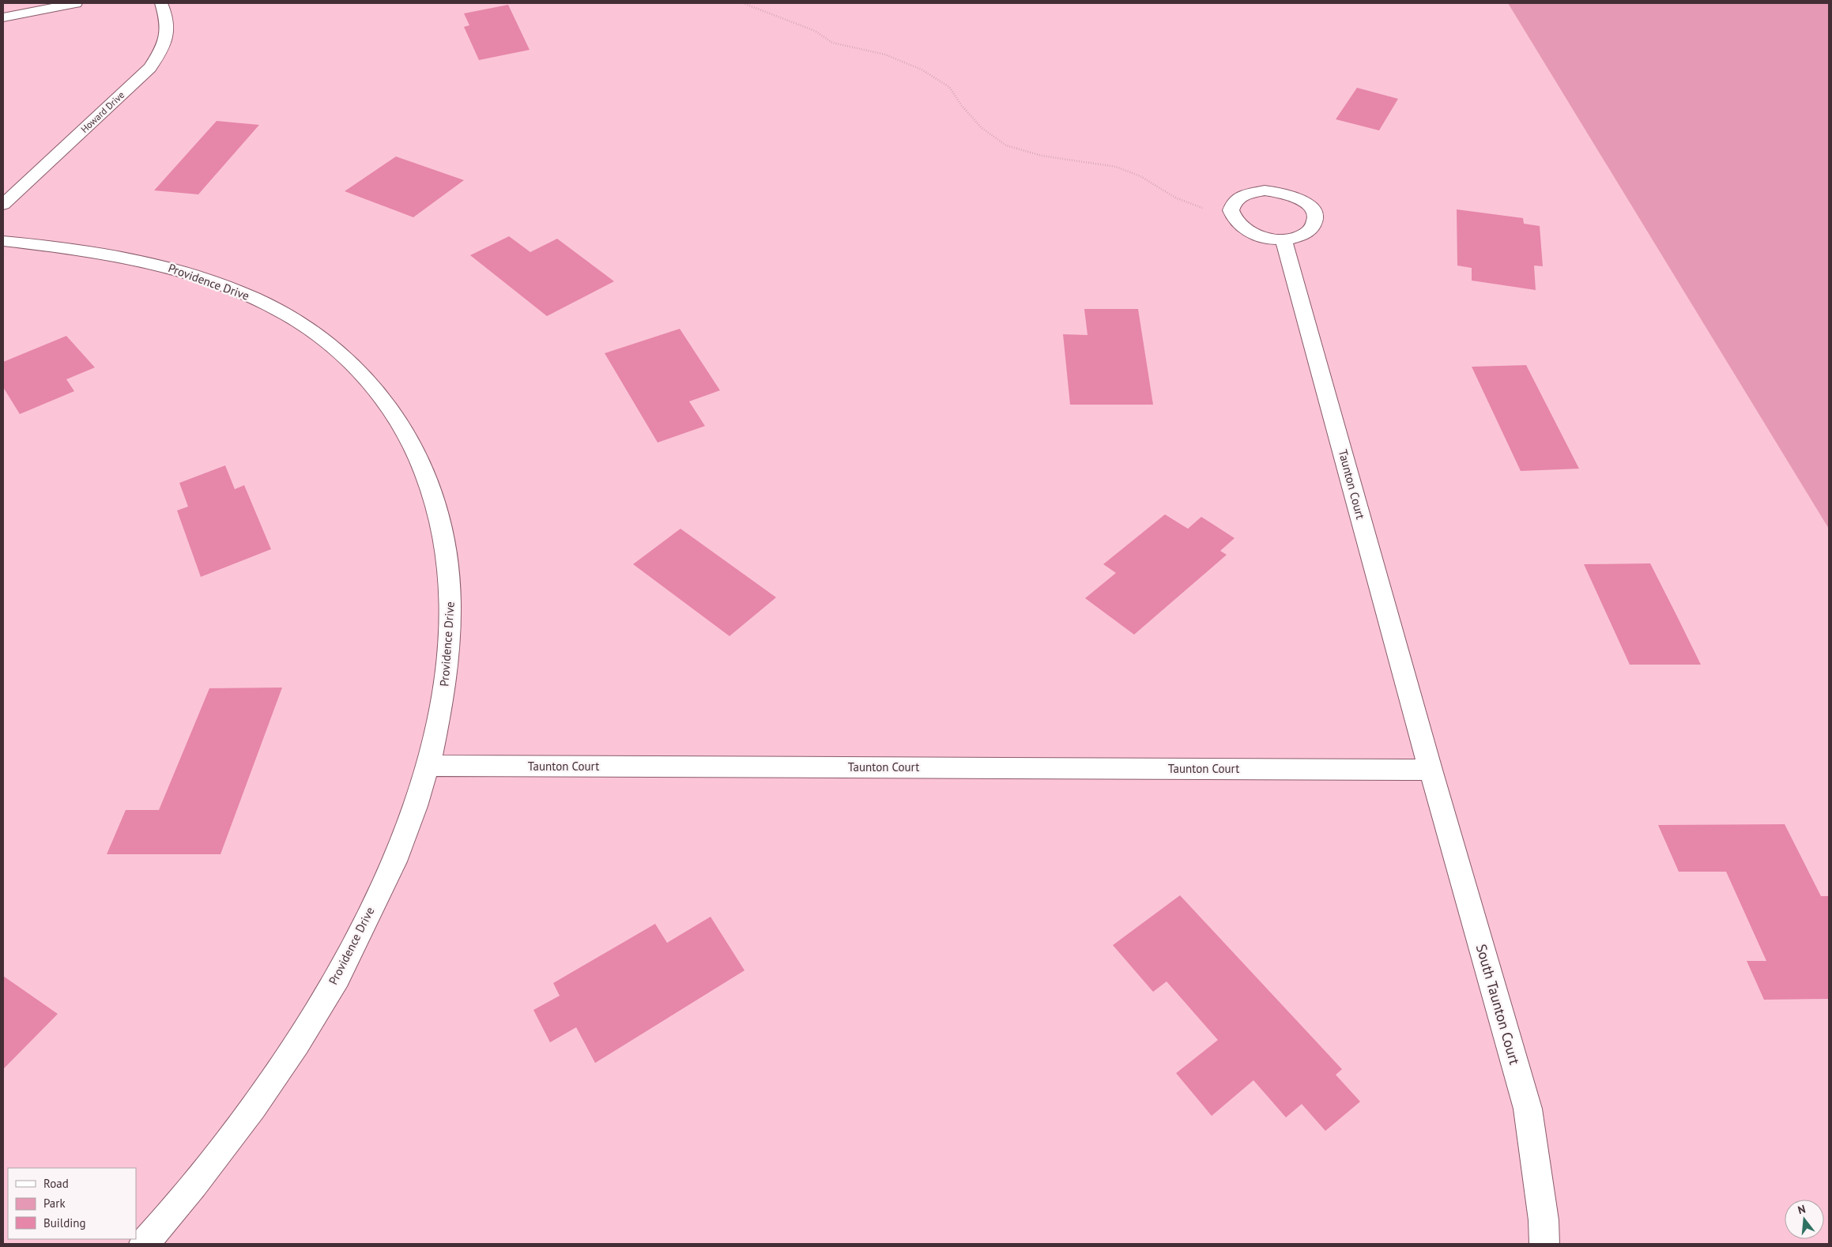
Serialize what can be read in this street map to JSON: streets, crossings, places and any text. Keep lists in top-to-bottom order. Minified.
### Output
{"streets":{"street":["Howard Drive","Providence Drive","Taunton Court","South Taunton Court"]},"crossings":[["Providence Drive","Taunton Court"],["Taunton Court","South Taunton Court"]],"legend":["Road","Park","Building"],"north":"top"}
